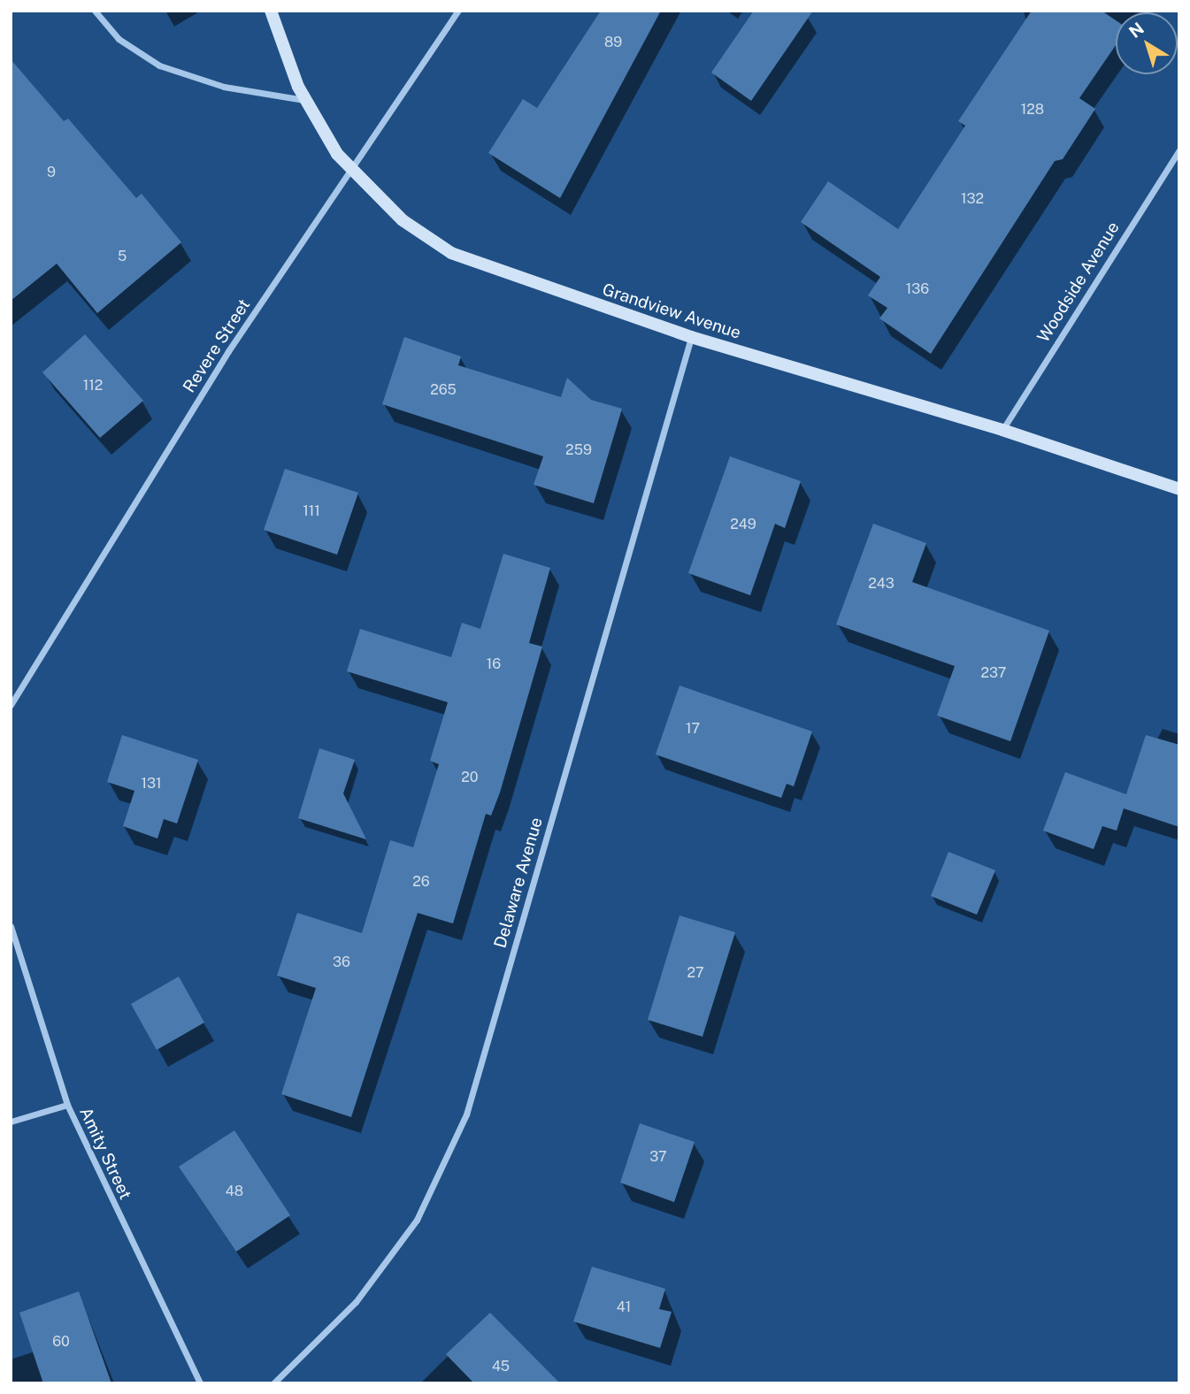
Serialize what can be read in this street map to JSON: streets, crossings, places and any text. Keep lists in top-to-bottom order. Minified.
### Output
{"streets":{"main road":["Grandview Avenue"],"street":["Woodside Avenue","Revere Street","Delaware Avenue","Amity Street"]},"crossings":[["Woodside Avenue","Grandview Avenue"],["Grandview Avenue","Revere Street"],["Grandview Avenue","Delaware Avenue"]],"house_numbers":["89","128","9","132","5","136","112","265","259","111","249","243","16","237","17","20","131","26","36","27","37","48","41","60","45"],"north":"top left"}
